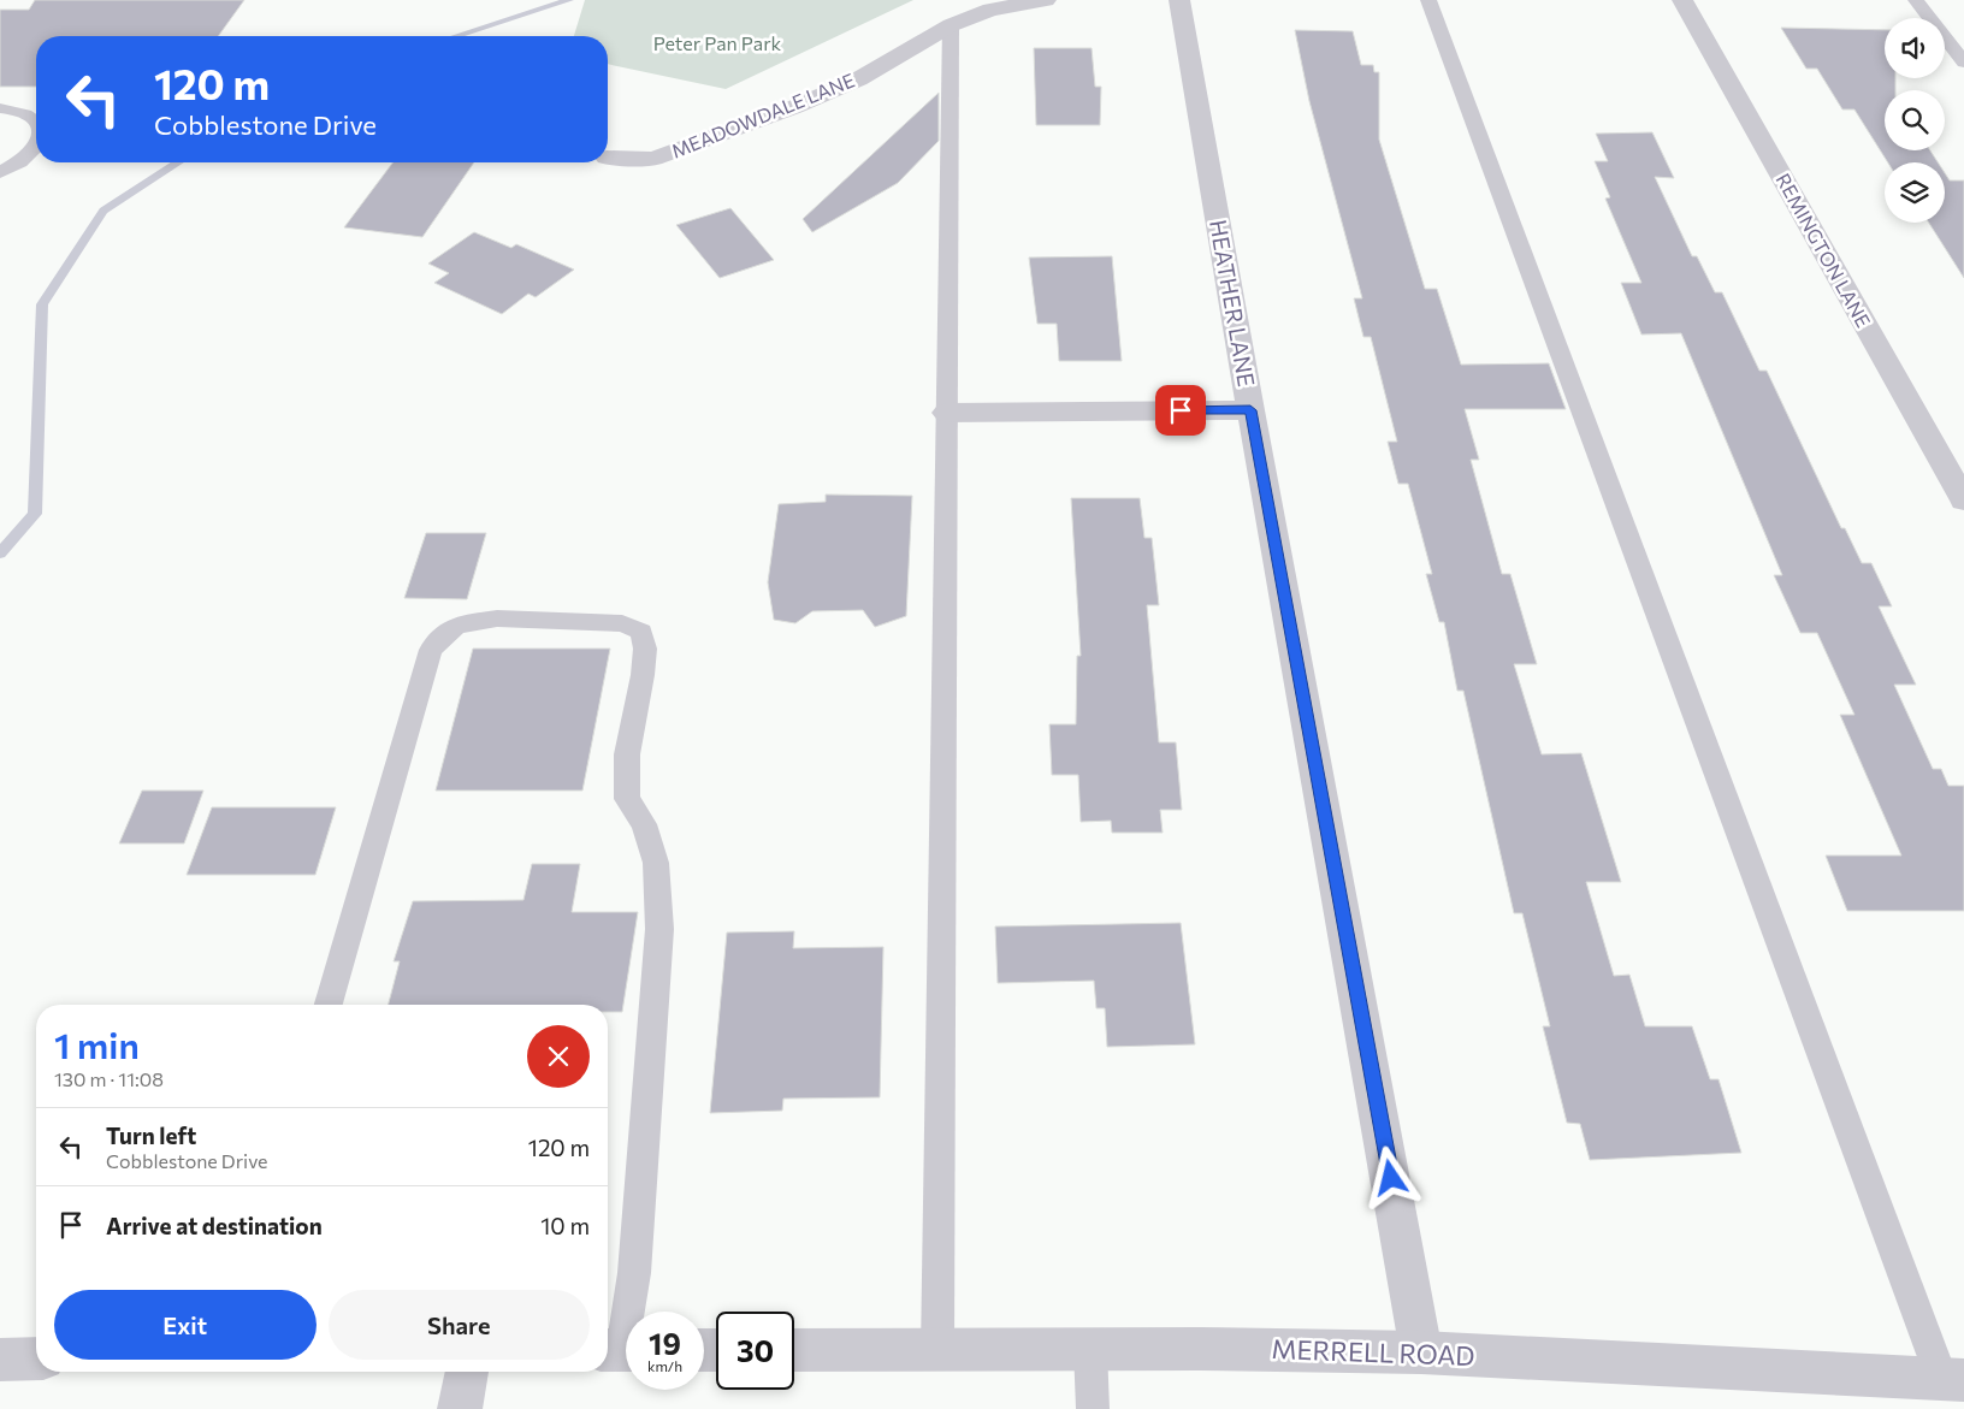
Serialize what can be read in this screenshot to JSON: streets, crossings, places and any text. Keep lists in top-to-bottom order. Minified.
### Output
{"streets":{"street":["MEADOWDALE LANE","REMINGTON LANE","HEATHER LANE","MERRELL ROAD"]},"crossings":[["HEATHER LANE","MERRELL ROAD"]],"parks":["Peter Pan Park"],"page":{"turn":["120 m","Cobblestone Drive"],"heading":["1 min","130 m · 11:08"],"list":[{"name":"Turn left","note":"Cobblestone Drive","value":"120 m"},{"name":"Arrive at destination","value":"10 m"}],"buttons":["Exit","Share"],"speed":"19 km/h","limit":"30"}}
